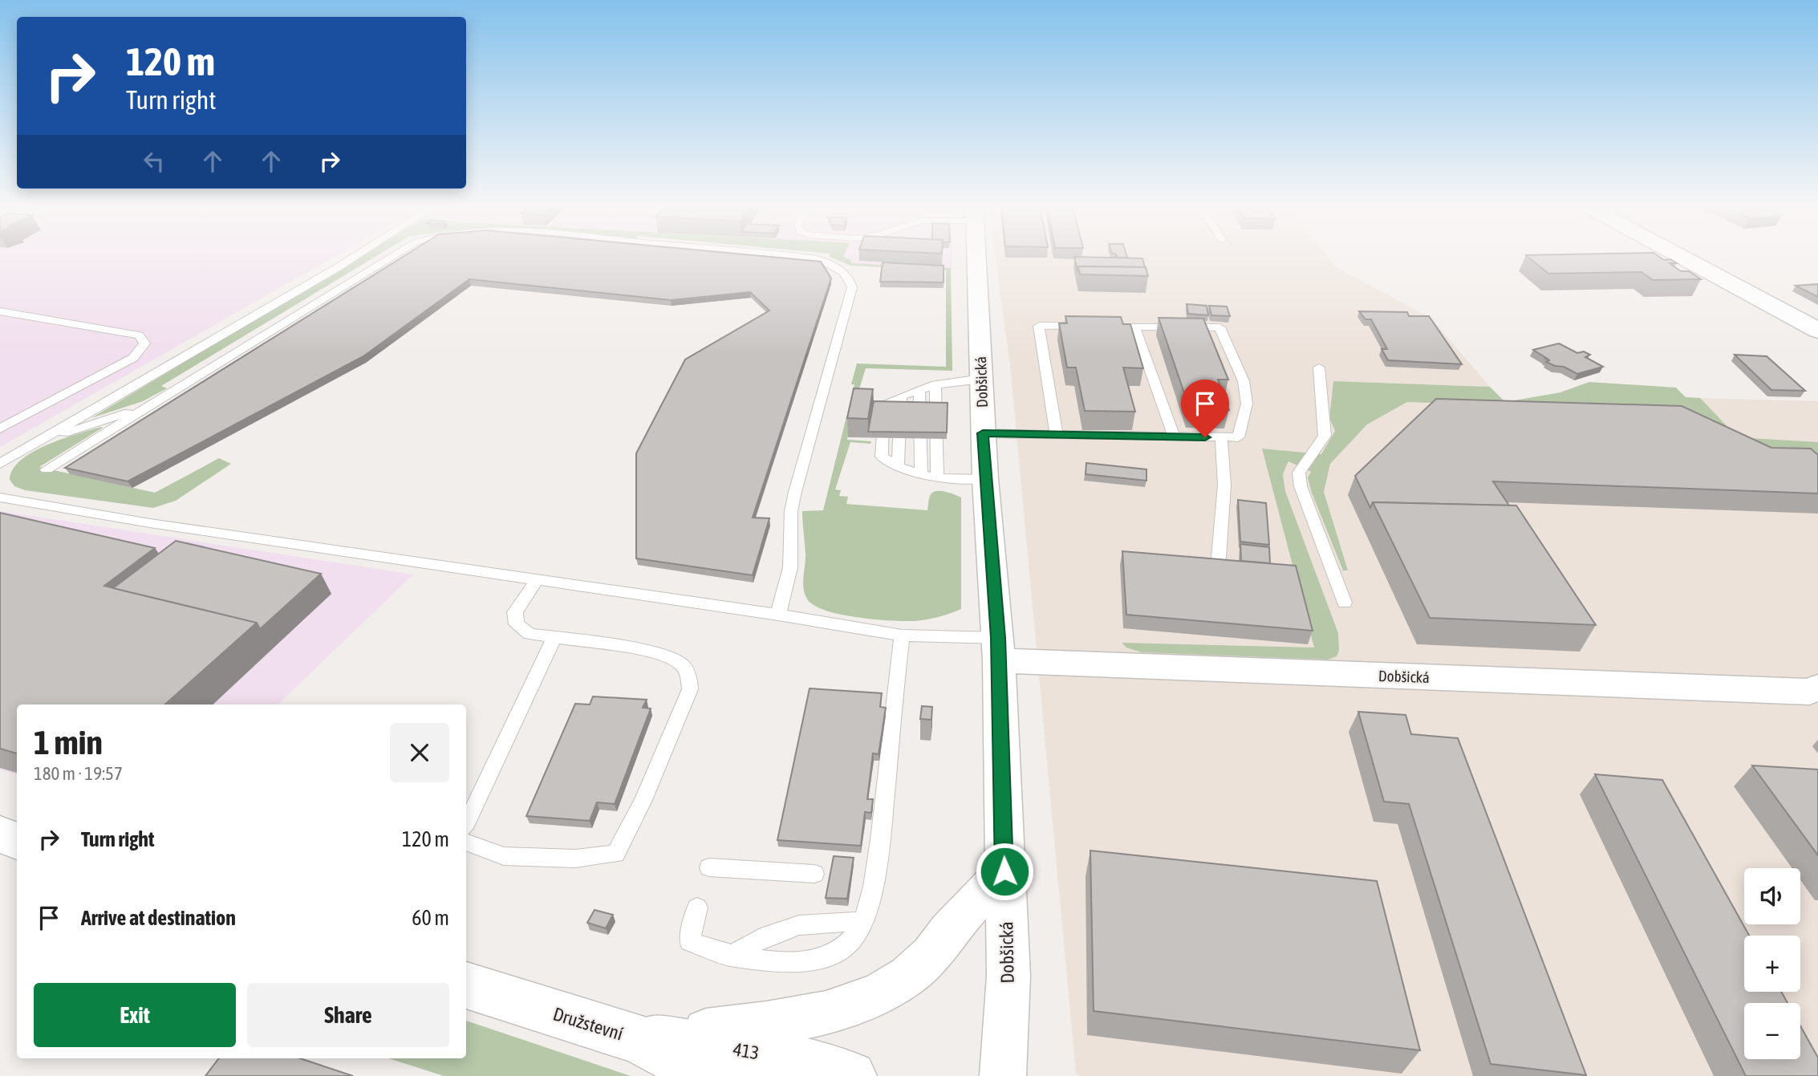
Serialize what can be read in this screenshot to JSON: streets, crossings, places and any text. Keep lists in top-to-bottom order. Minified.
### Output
{"streets":{"main road":["Družstevní","413"],"street":["Dobšická"]},"crossings":[["Družstevní","413"]],"page":{"turn":["120 m","Turn right"],"heading":["1 min","180 m · 19:57"],"list":[{"name":"Turn right","value":"120 m"},{"name":"Arrive at destination","value":"60 m"}],"map_buttons":["+","−"],"buttons":["Exit","Share"]}}
